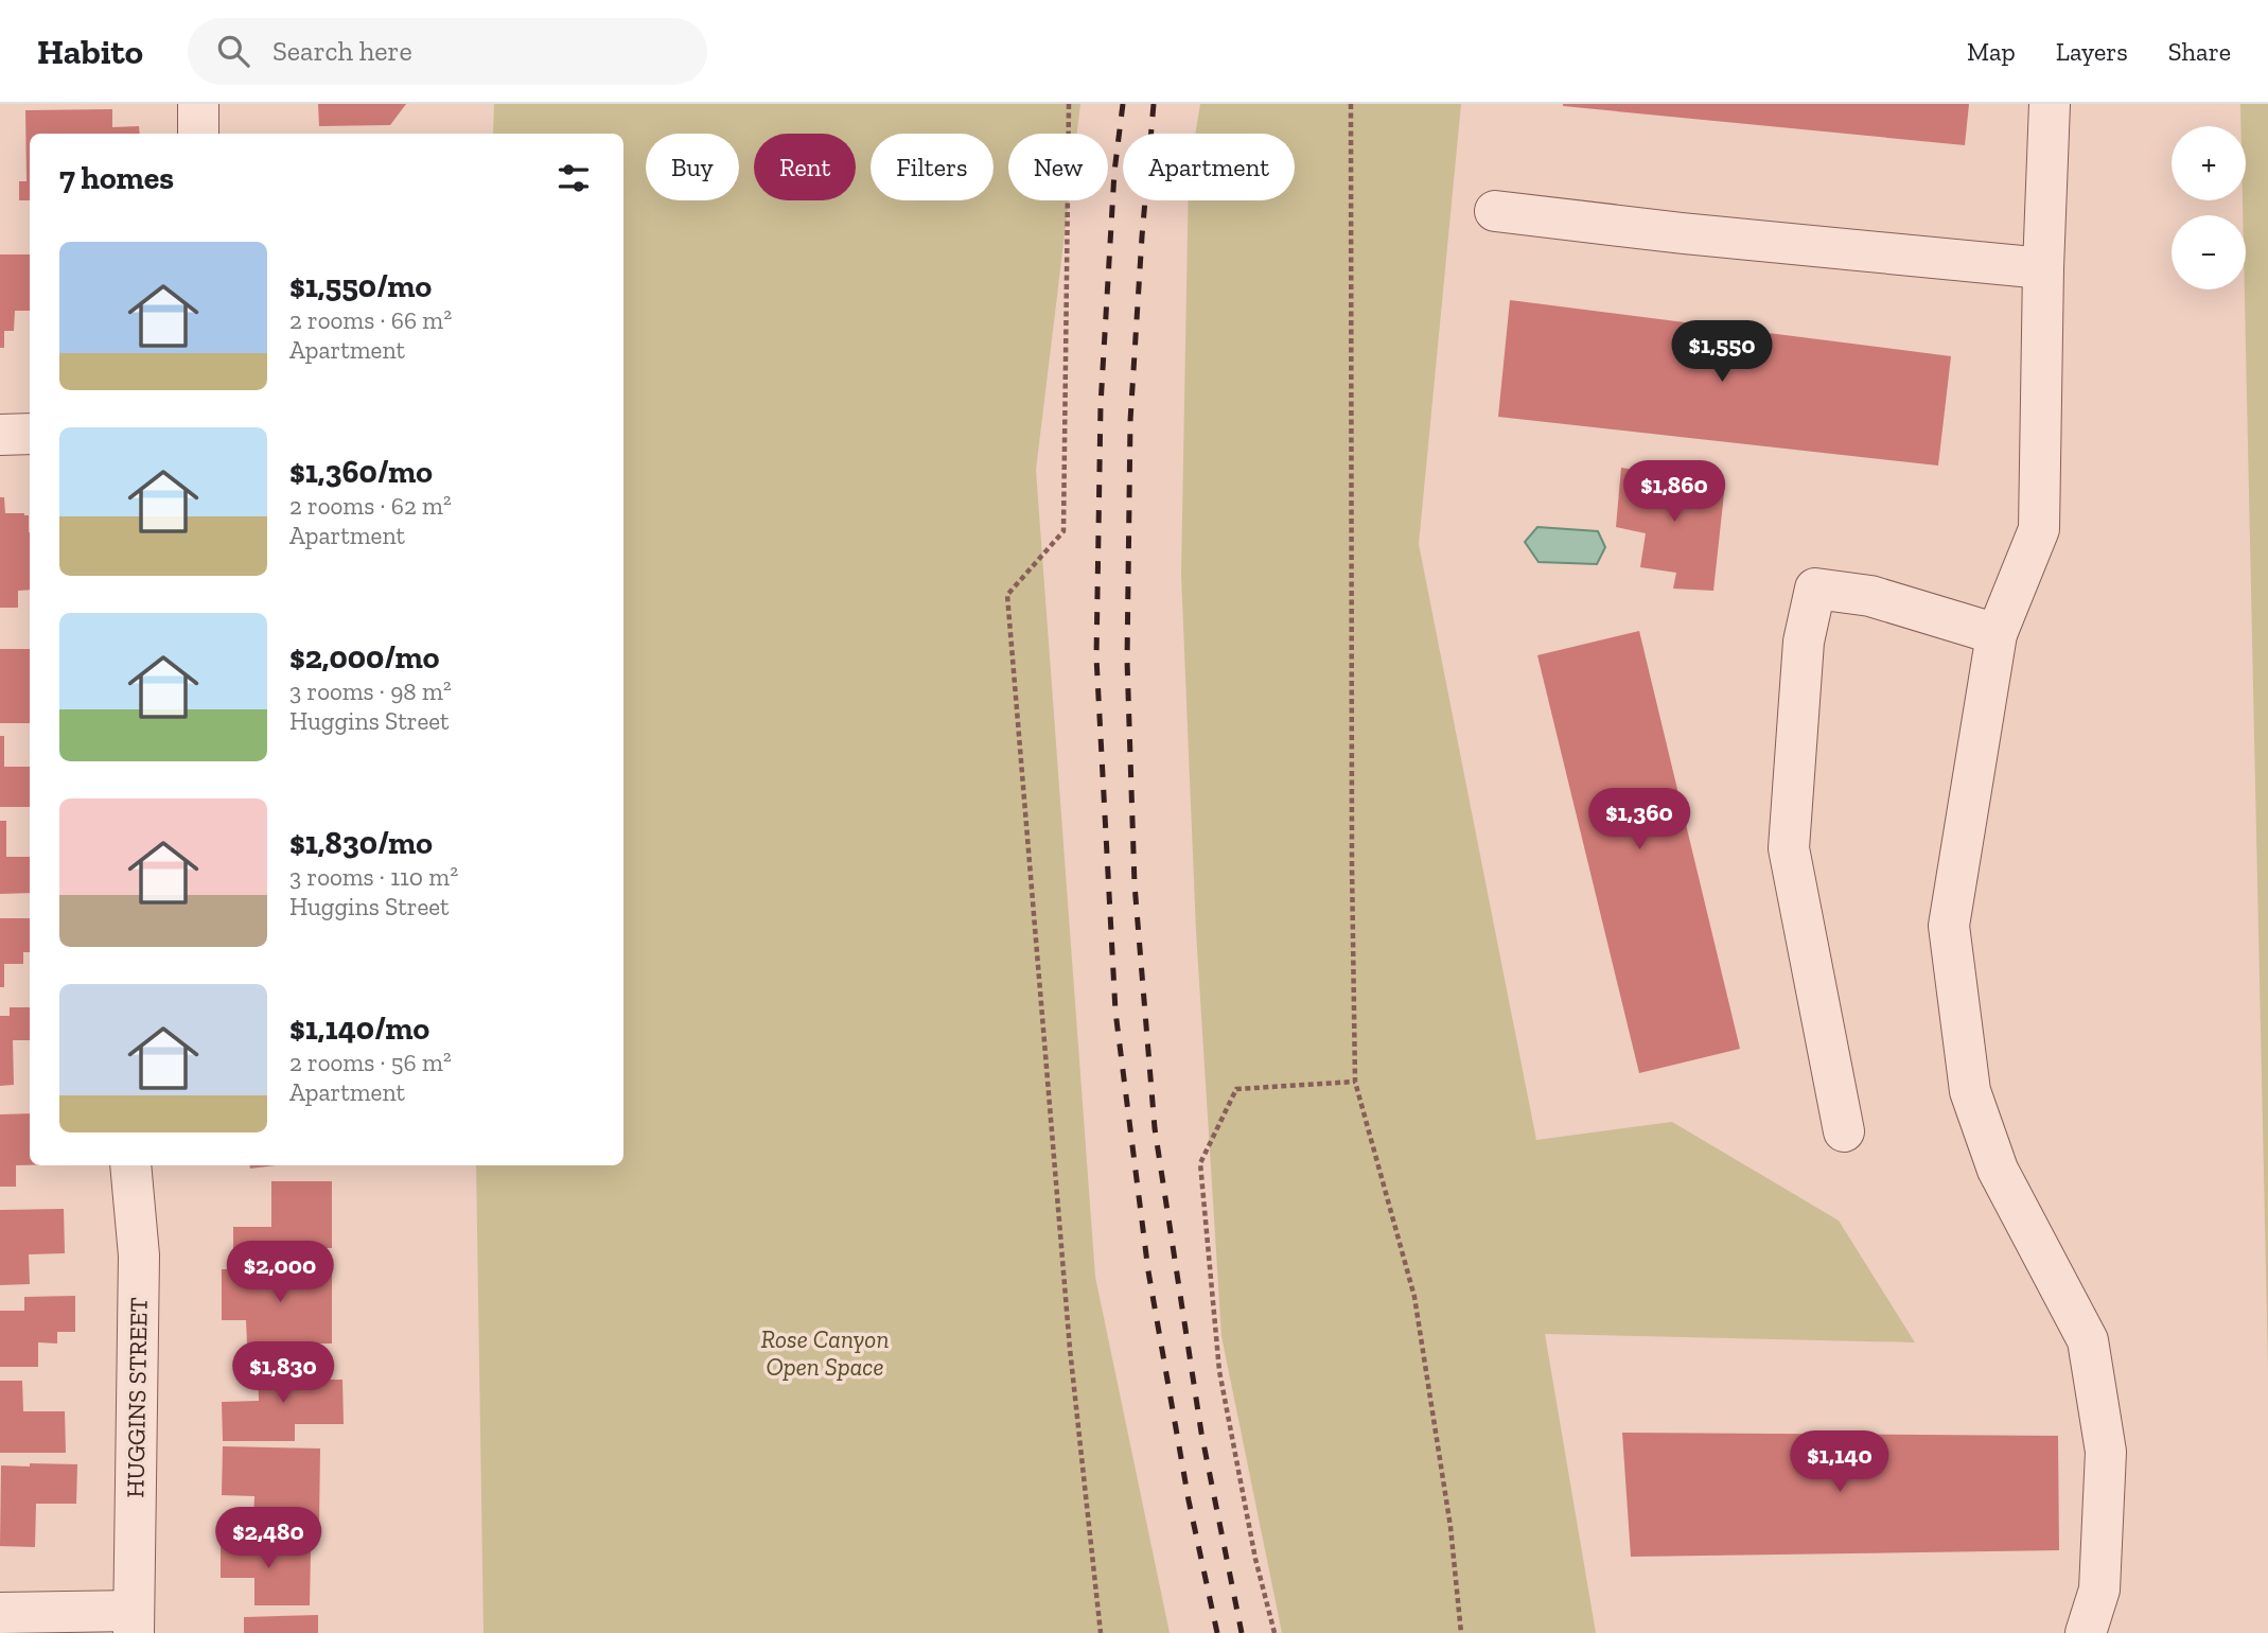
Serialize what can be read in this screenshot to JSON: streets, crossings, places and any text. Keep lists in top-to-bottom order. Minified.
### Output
{"streets":{"street":["HUGGINS STREET"]},"parks":["Rose Canyon Open Space"],"page":{"header":"Habito","search":"Search here","nav":["Map","Layers","Share"],"map_buttons":["+","−"],"chip":["Buy","Rent","Filters","New","Apartment"],"heading":"7 homes","list":[{"name":"$1,550/mo","note":"2 rooms · 66 m² · Apartment"},{"name":"$1,360/mo","note":"2 rooms · 62 m² · Apartment"},{"name":"$2,000/mo","note":"3 rooms · 98 m² · Huggins Street"},{"name":"$1,830/mo","note":"3 rooms · 110 m² · Huggins Street"},{"name":"$1,140/mo","note":"2 rooms · 56 m² · Apartment"}],"price":["$1,550","$1,860","$1,360","$2,000","$1,830","$1,140","$2,480"]}}
